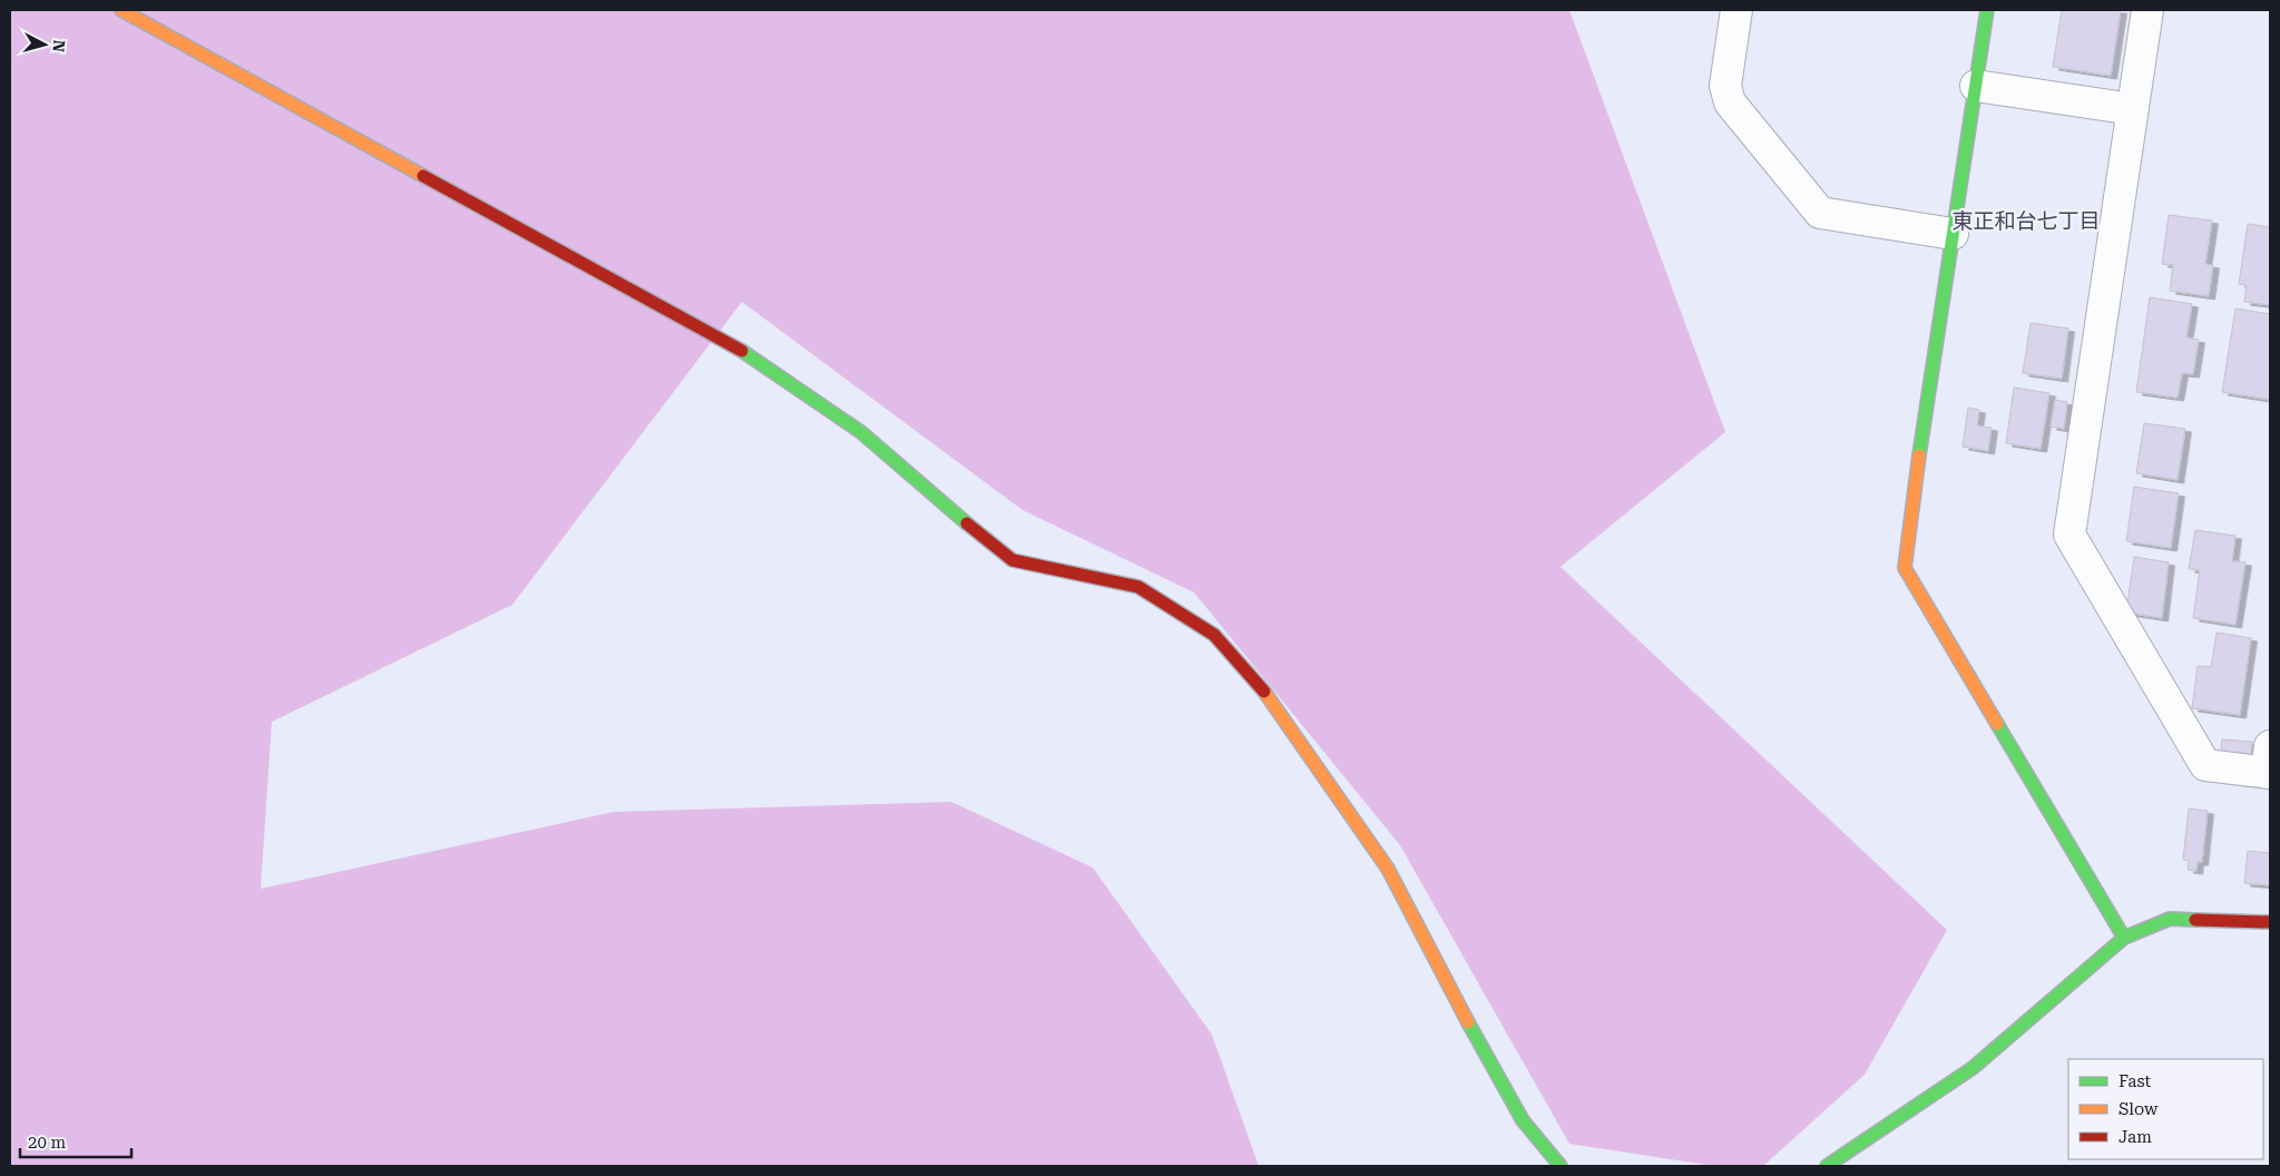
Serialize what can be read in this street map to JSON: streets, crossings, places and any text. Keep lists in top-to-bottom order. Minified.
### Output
{"districts":["東正和台七丁目"],"legend":["Fast","Slow","Jam"],"scale_bar":"20 m","north":"right"}
